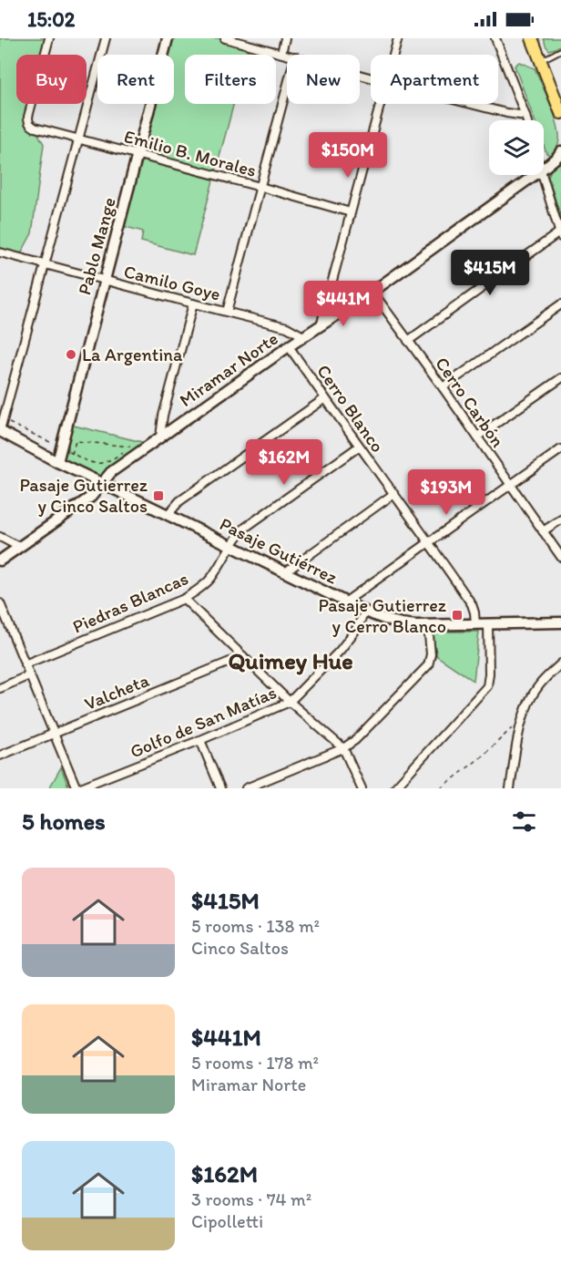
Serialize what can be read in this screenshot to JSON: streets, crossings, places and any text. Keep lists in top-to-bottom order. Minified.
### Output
{"streets":{"street":["Emilio B. Morales","Pablo Mange","Camilo Goye","Miramar Norte","Cerro Carbón","Cerro Blanco","Pasaje Gutiérrez","Piedras Blancas","Valcheta","Golfo de San Matías"]},"crossings":[["Emilio B. Morales","Pablo Mange"],["Pablo Mange","Camilo Goye"],["Pablo Mange","Pasaje Gutiérrez"],["Camilo Goye","Miramar Norte"],["Miramar Norte","Cerro Carbón"],["Miramar Norte","Cerro Blanco"],["Miramar Norte","Pasaje Gutiérrez"],["Cerro Blanco","Pasaje Gutiérrez"],["Cerro Blanco","Piedras Blancas"],["Pasaje Gutiérrez","Piedras Blancas"],["Pasaje Gutiérrez","Golfo de San Matías"]],"districts":["Quimey Hue"],"places":{"other":["La Argentina"],"transit":["Pasaje Gutierrez y Cinco Saltos","Pasaje Gutierrez y Cerro Blanco"]},"page":{"status":"15:02","chip":["Buy","Rent","Filters","New","Apartment"],"price":["$150M","$415M","$441M","$162M","$193M"],"heading":"5 homes","list":[{"name":"$415M","note":"5 rooms · 138 m² · Cinco Saltos"},{"name":"$441M","note":"5 rooms · 178 m² · Miramar Norte"},{"name":"$162M","note":"3 rooms · 74 m² · Cipolletti"}]}}
